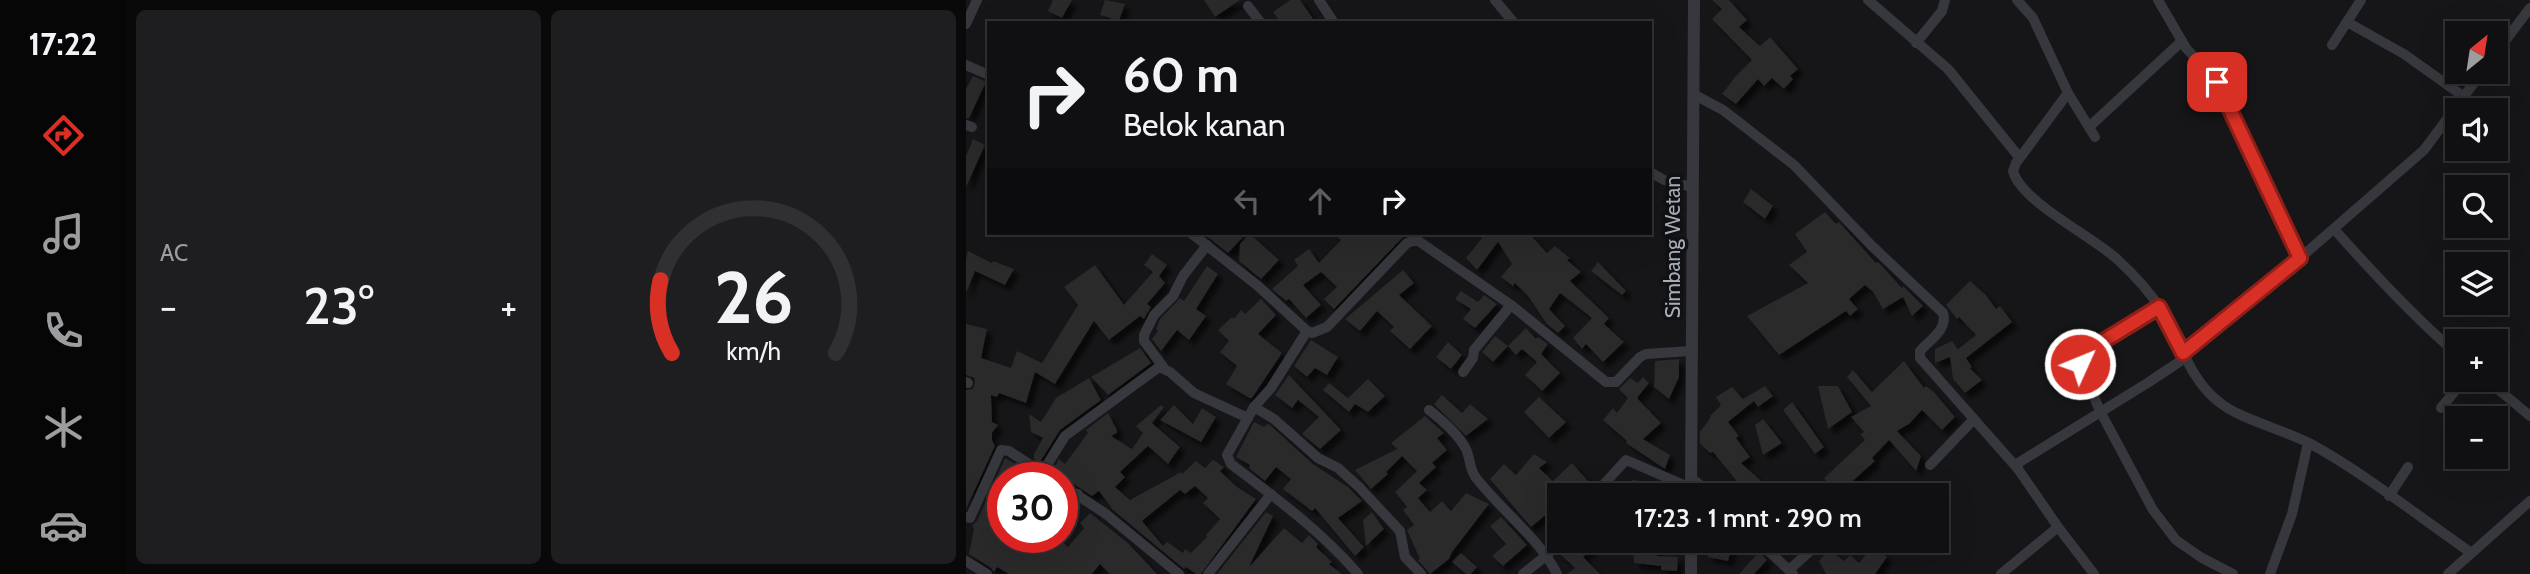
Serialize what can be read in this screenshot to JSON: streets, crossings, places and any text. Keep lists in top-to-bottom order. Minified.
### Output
{"streets":{"street":["Simbang Wetan"]},"north":"top right","page":{"tabs":"17:22","tile":"AC","map_buttons":["+","−"],"turn":["60 m","Belok kanan"],"heat":["−","23°","+"],"limit":"30","trip":"17:23 · 1 mnt · 290 m","gauge":["26","km/h"]}}
